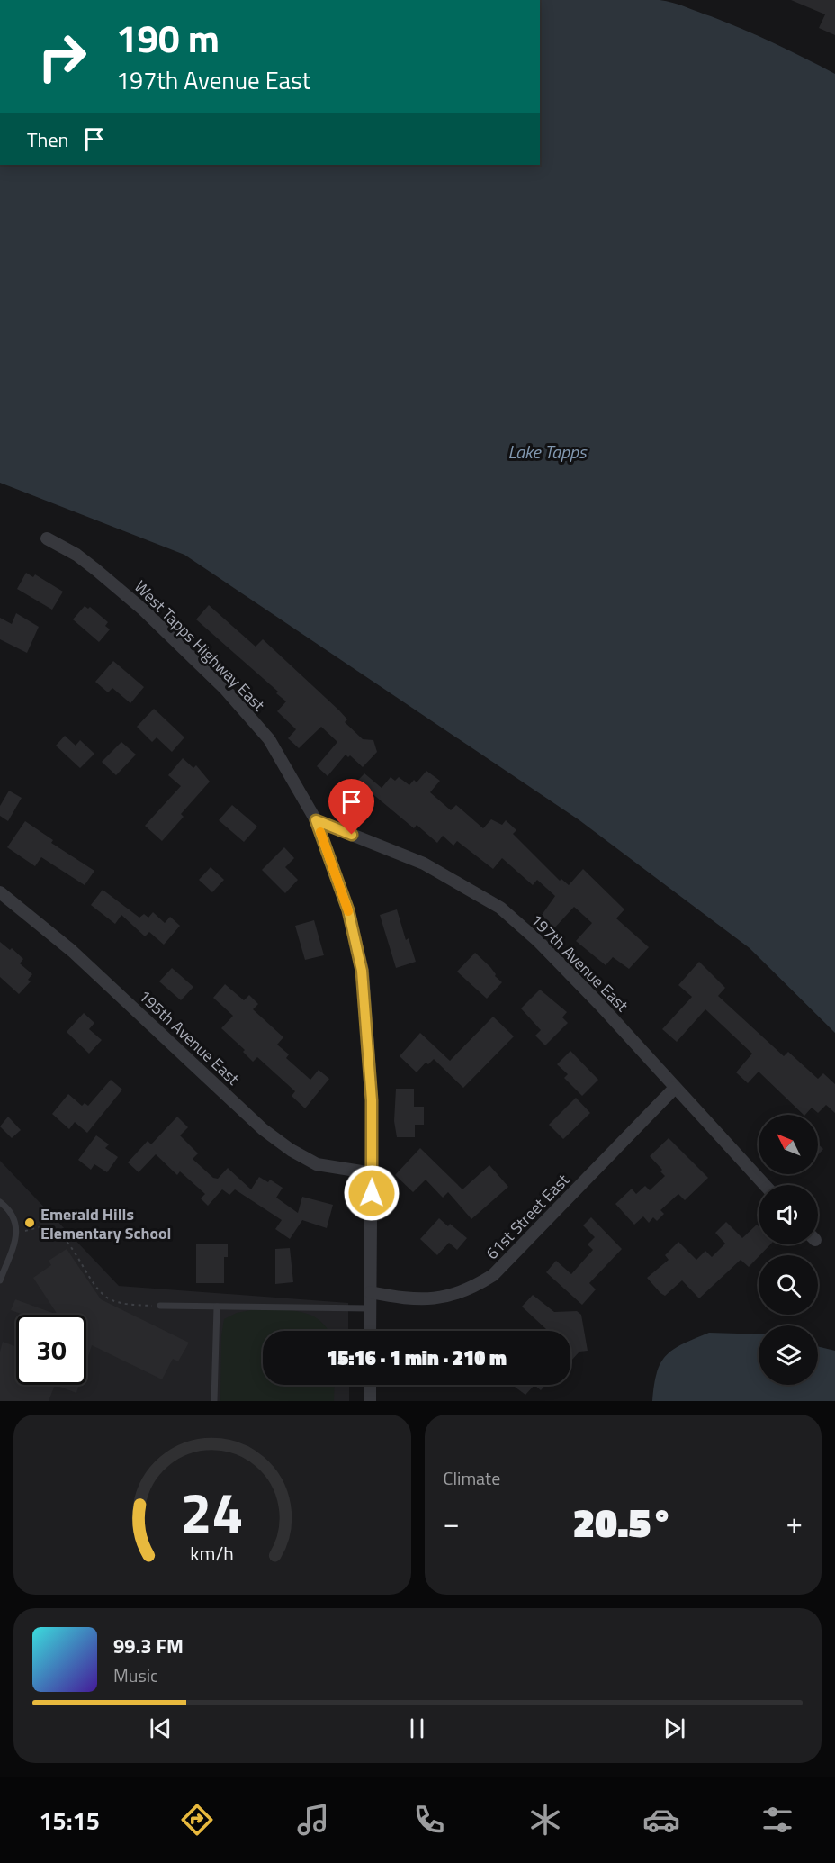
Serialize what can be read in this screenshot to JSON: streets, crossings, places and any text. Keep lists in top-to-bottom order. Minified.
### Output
{"streets":{"street":["West Tapps Highway East","197th Avenue East","195th Avenue East","61st Street East"]},"crossings":[["West Tapps Highway East","197th Avenue East"],["West Tapps Highway East","195th Avenue East"],["West Tapps Highway East","61st Street East"],["197th Avenue East","61st Street East"]],"water":["Lake Tapps"],"places":["Emerald Hills Elementary School"],"north":"top left","page":{"turn":["190 m","197th Avenue East"],"then":"Then","limit":"30","trip":"15:16 · 1 min · 210 m","tile":"Climate","heat":["−","20.5°","+"],"song":["99.3 FM","Music"],"tabs":"15:15","gauge":["24","km/h"]}}
